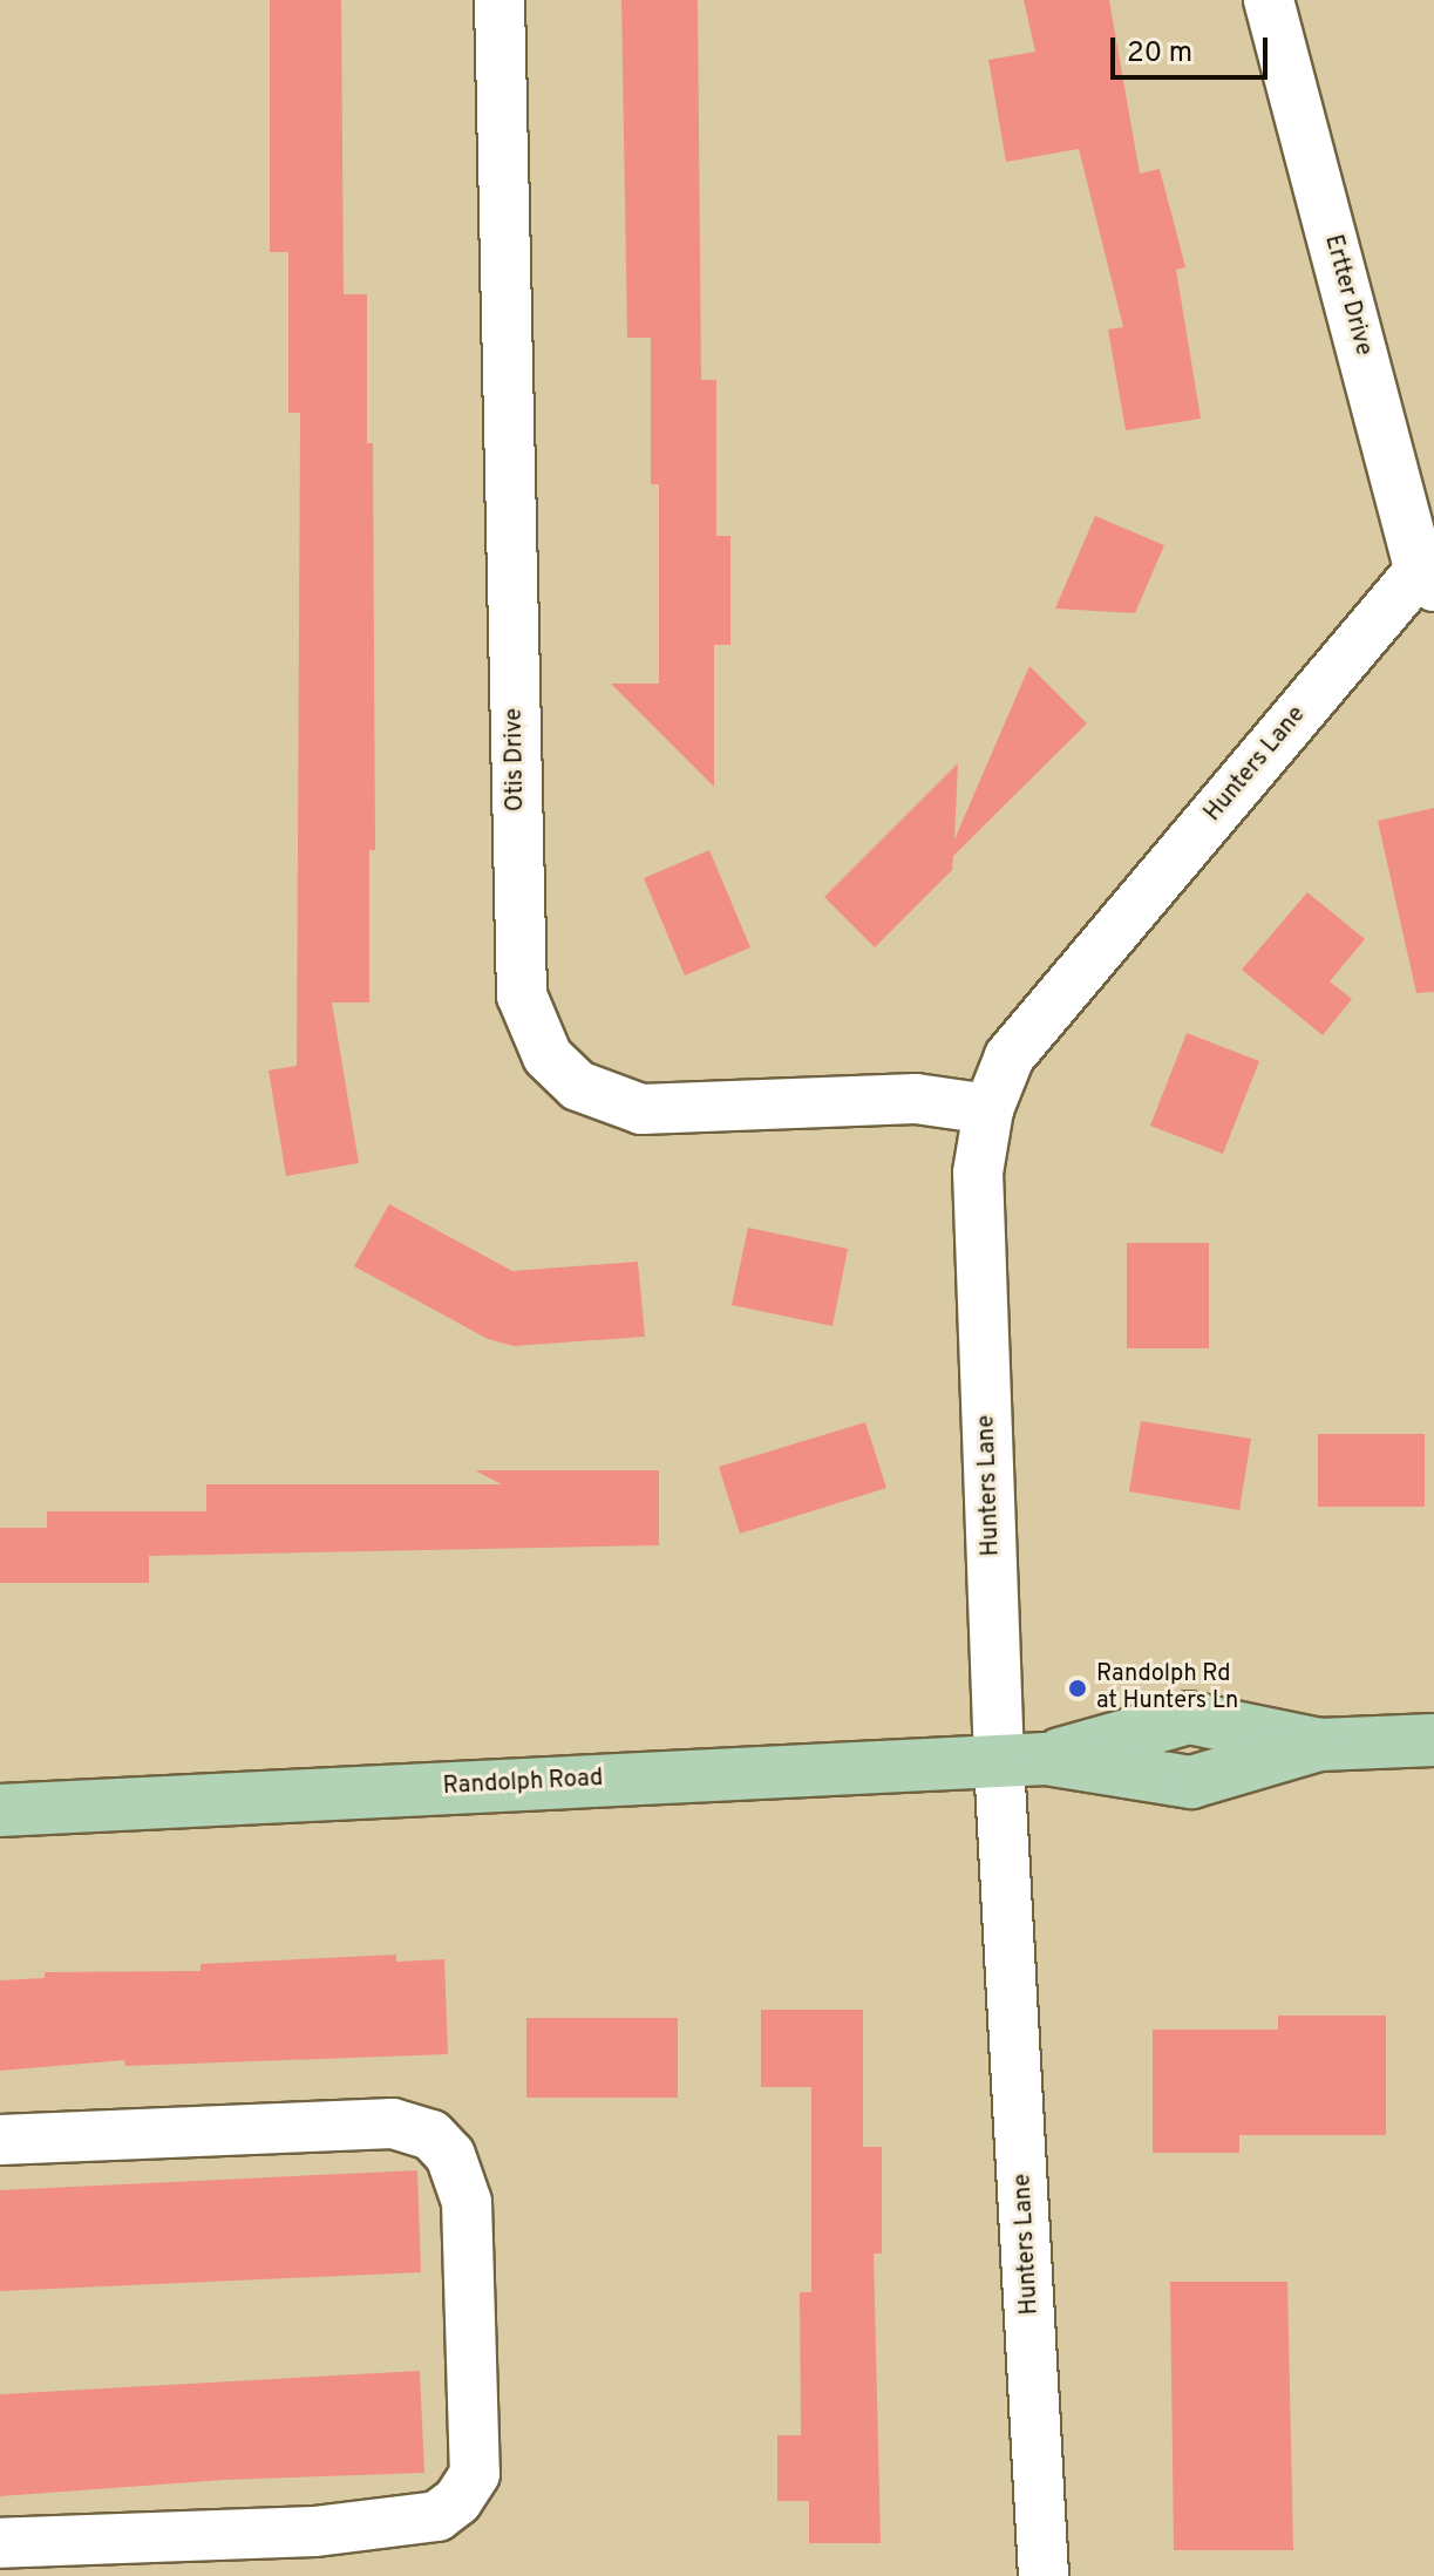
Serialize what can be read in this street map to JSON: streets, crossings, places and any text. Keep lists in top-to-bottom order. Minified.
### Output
{"streets":{"main road":["Randolph Road"],"street":["Ertter Drive","Otis Drive","Hunters Lane"]},"crossings":[["Ertter Drive","Hunters Lane"],["Otis Drive","Hunters Lane"],["Hunters Lane","Randolph Road"]],"places":["Randolph Rd at Hunters Ln"],"scale_bar":"20 m"}
